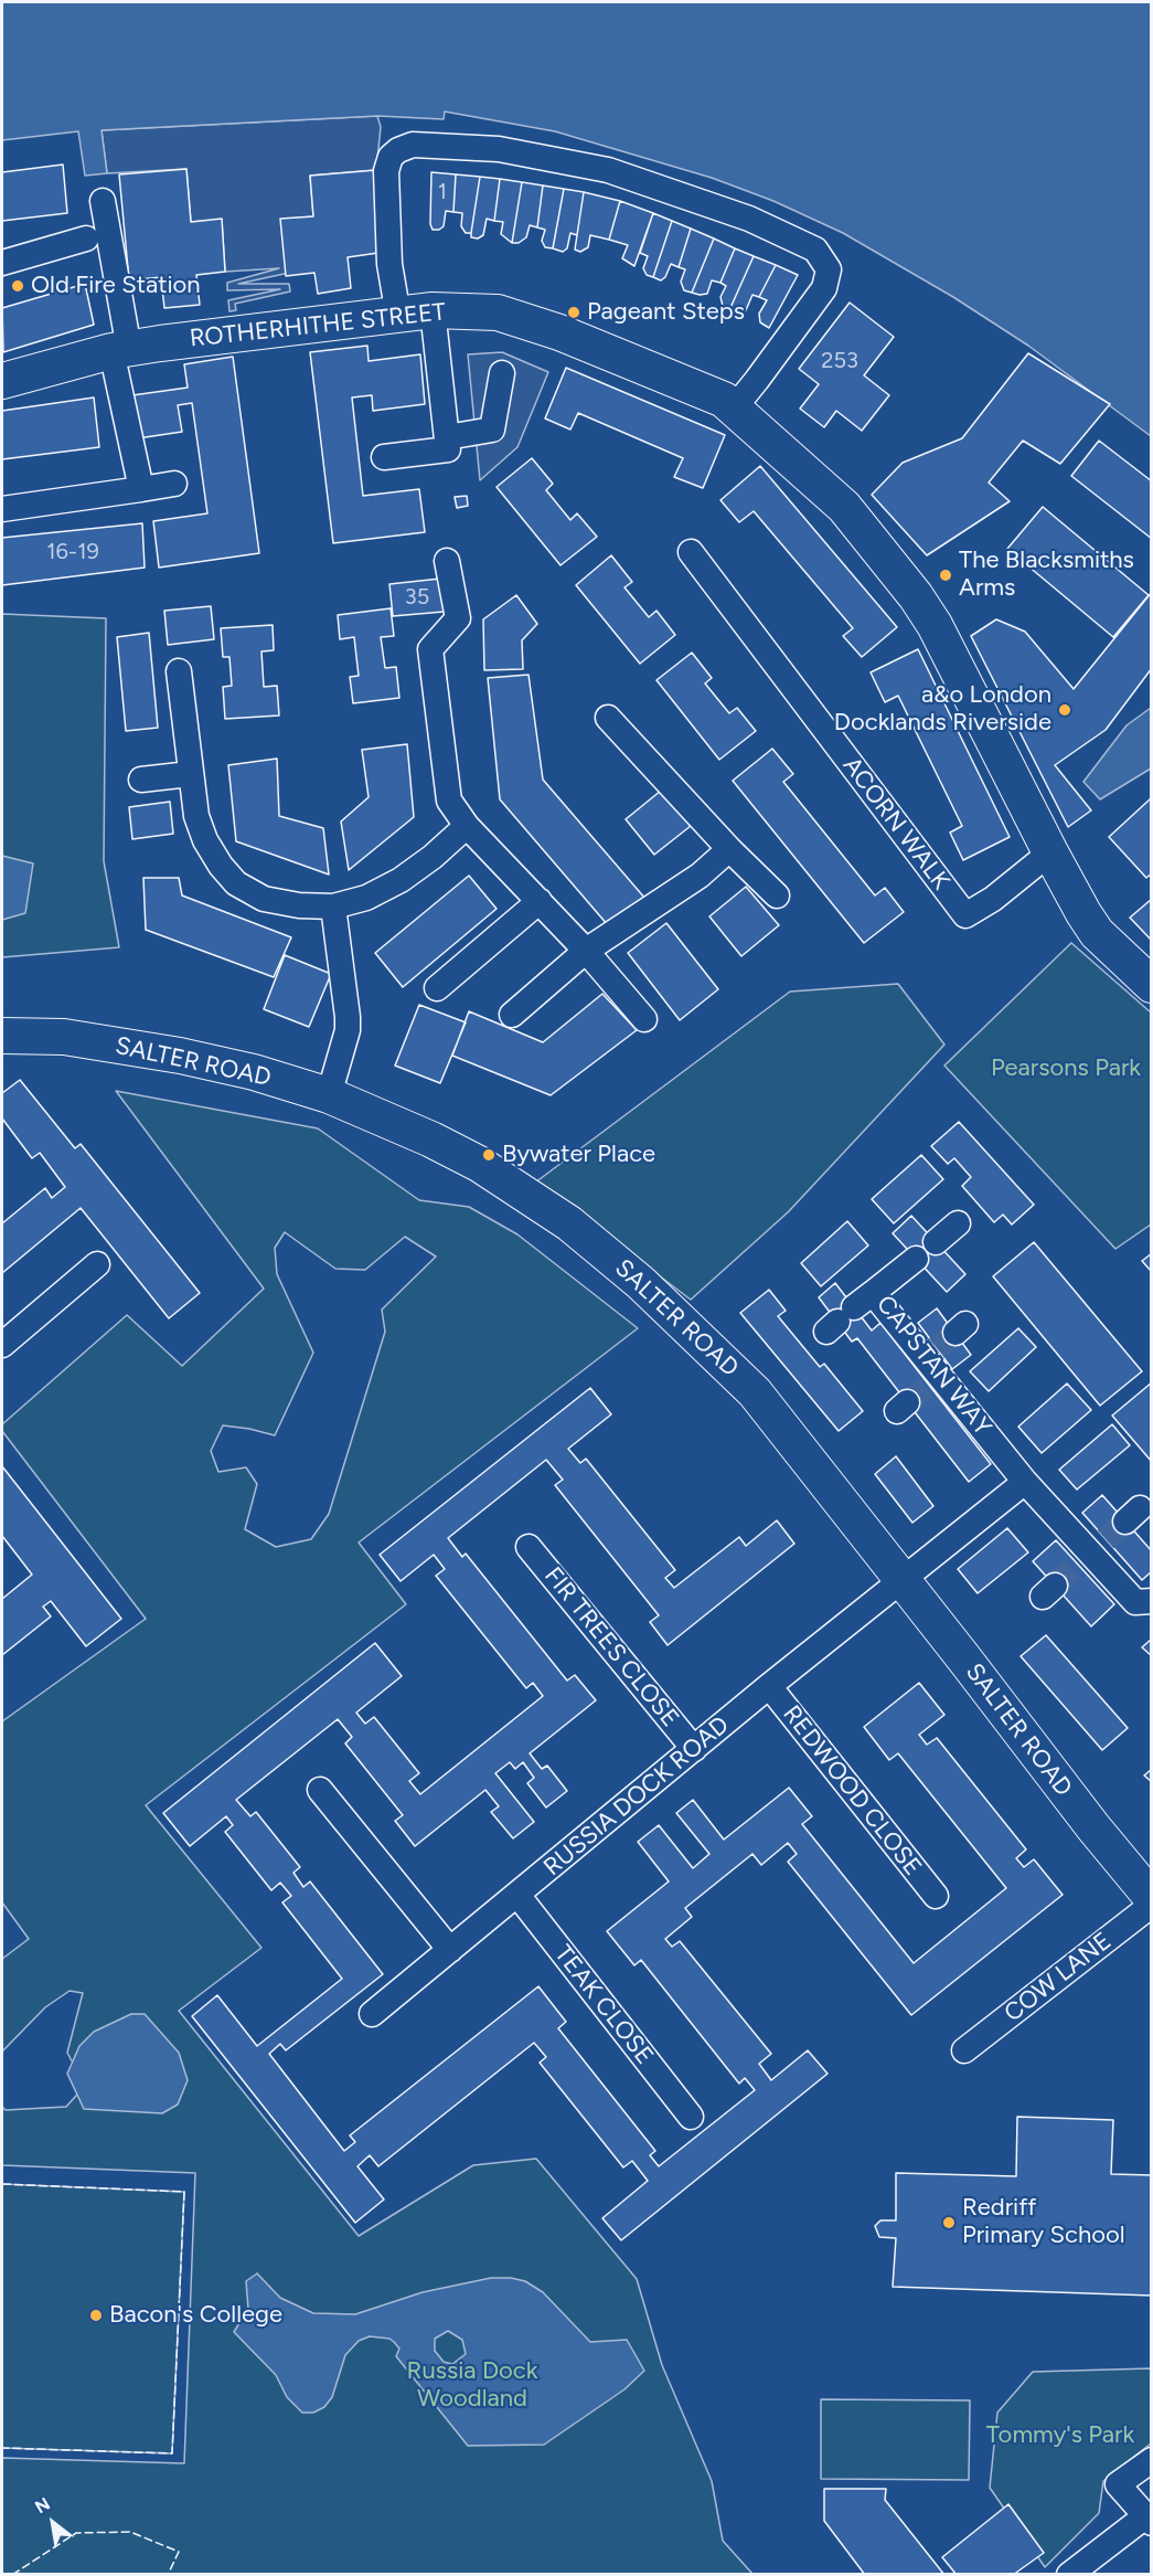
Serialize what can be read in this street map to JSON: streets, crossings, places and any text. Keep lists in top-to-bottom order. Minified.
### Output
{"streets":{"main road":["ROTHERHITHE STREET","SALTER ROAD"],"street":["ACORN WALK","CAPSTAN WAY","FIR TREES CLOSE","REDWOOD CLOSE","RUSSIA DOCK ROAD","COW LANE","TEAK CLOSE"]},"crossings":[["ROTHERHITHE STREET","ACORN WALK"],["SALTER ROAD","RUSSIA DOCK ROAD"],["FIR TREES CLOSE","RUSSIA DOCK ROAD"],["REDWOOD CLOSE","RUSSIA DOCK ROAD"],["RUSSIA DOCK ROAD","TEAK CLOSE"]],"parks":["Pearsons Park","Russia Dock Woodland","Tommy's Park"],"places":["Old Fire Station","Pageant Steps","The Blacksmiths Arms","a&o London Docklands Riverside","Bywater Place","Redriff Primary School","Bacon's College"],"house_numbers":["1","253","16-19","35"],"north":"top left"}
